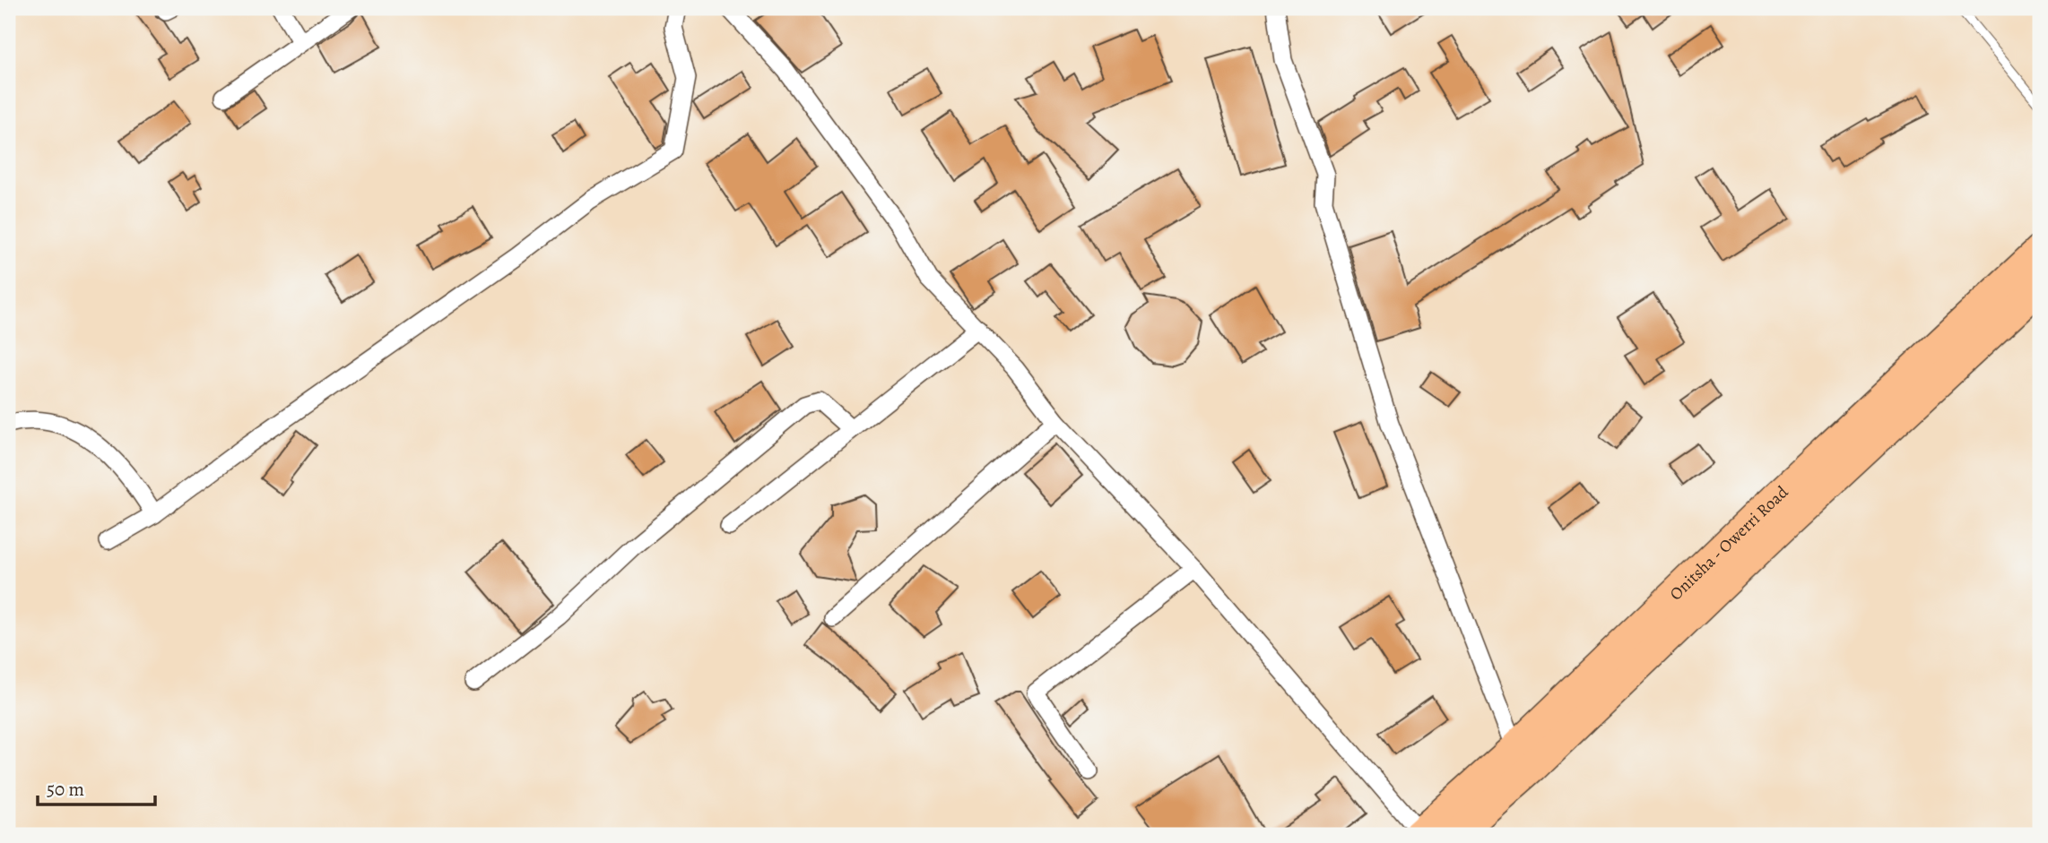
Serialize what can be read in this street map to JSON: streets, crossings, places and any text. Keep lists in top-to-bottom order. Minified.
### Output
{"streets":{"highway":["Onitsha - Owerri Road"]},"scale_bar":"50 m"}
